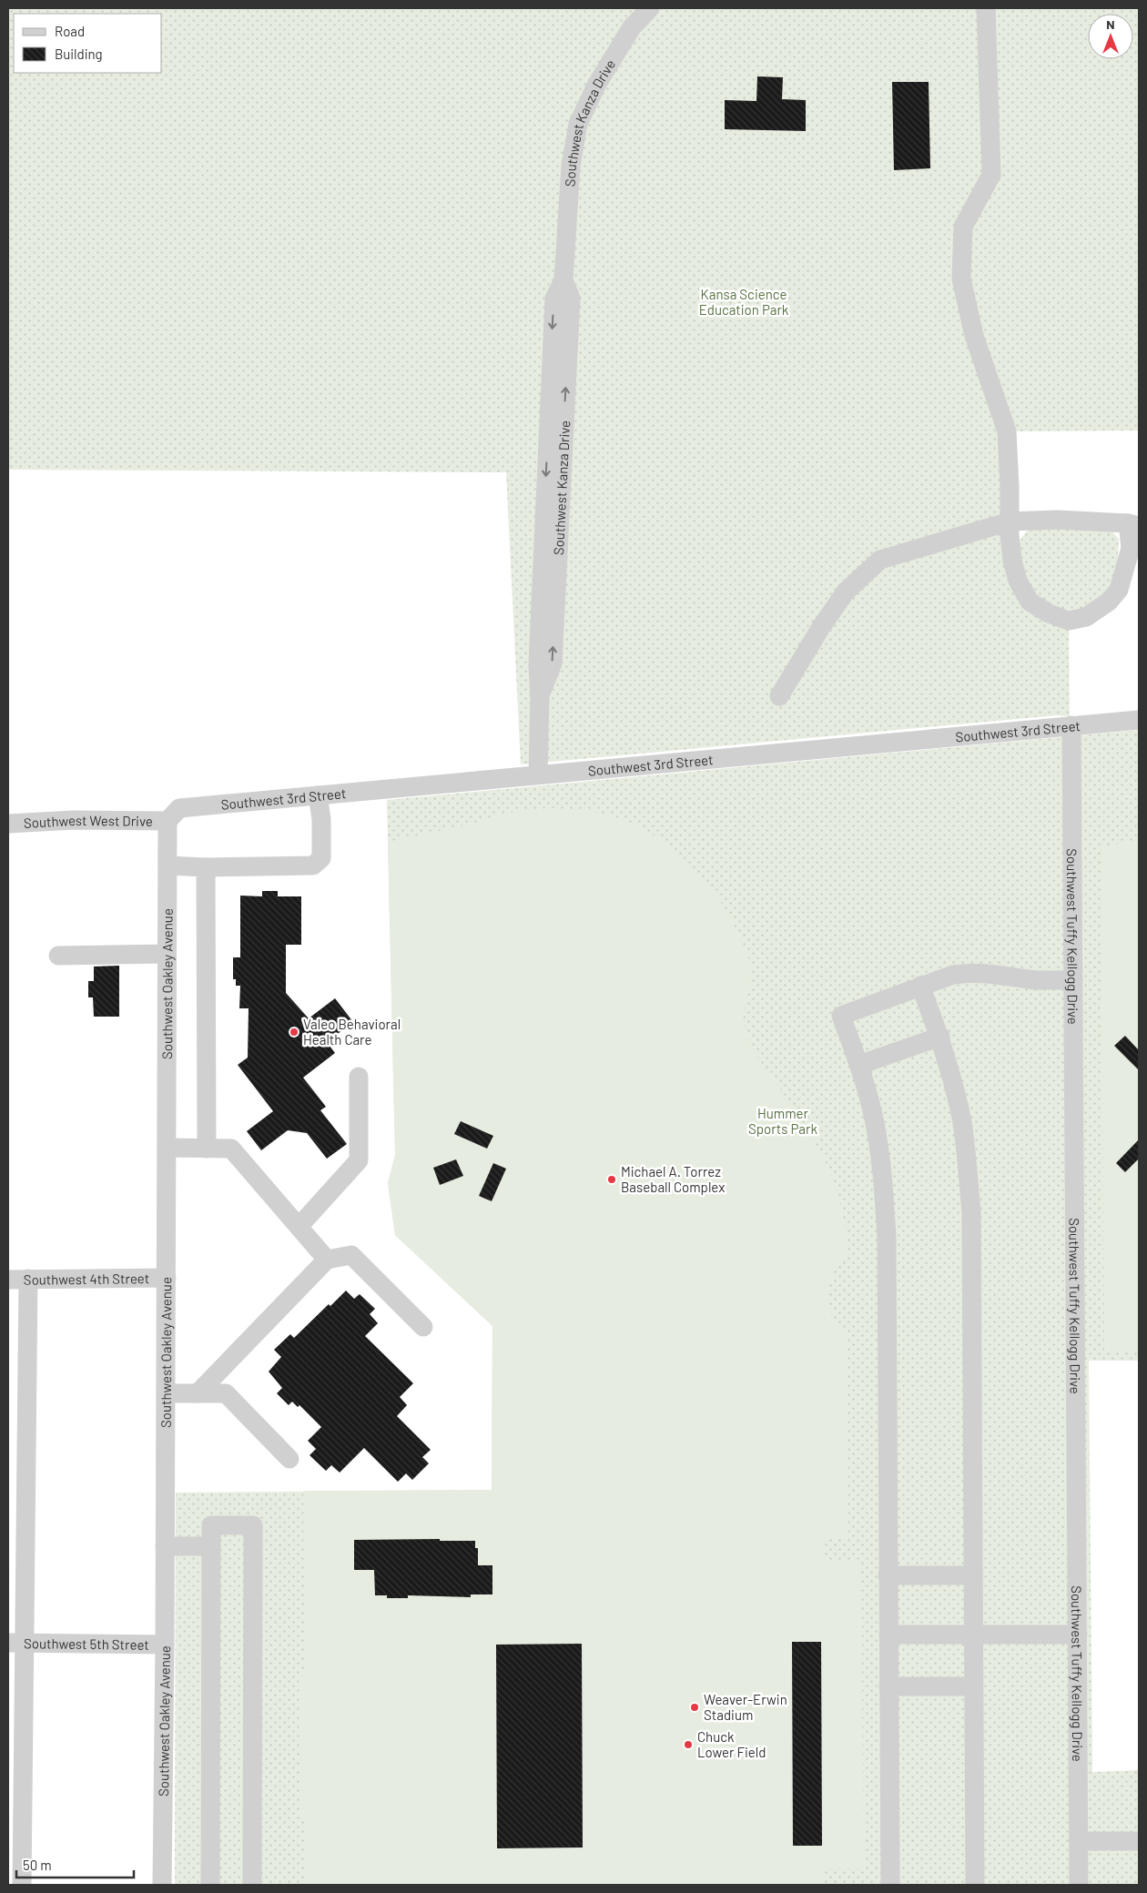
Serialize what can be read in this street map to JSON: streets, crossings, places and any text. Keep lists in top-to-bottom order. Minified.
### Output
{"streets":{"street":["Southwest Kanza Drive","Southwest 3rd Street","Southwest West Drive","Southwest Tuffy Kellogg Drive","Southwest Oakley Avenue","Southwest 4th Street","Southwest 5th Street"]},"crossings":[["Southwest Kanza Drive","Southwest 3rd Street"],["Southwest 3rd Street","Southwest West Drive"],["Southwest 3rd Street","Southwest Tuffy Kellogg Drive"],["Southwest 3rd Street","Southwest Oakley Avenue"],["Southwest West Drive","Southwest Oakley Avenue"],["Southwest Oakley Avenue","Southwest 4th Street"],["Southwest Oakley Avenue","Southwest 5th Street"]],"parks":["Kansa Science Education Park","Hummer Sports Park"],"places":["Valeo Behavioral Health Care","Michael A. Torrez Baseball Complex","Weaver-Erwin Stadium","Chuck Lower Field"],"legend":["Road","Building"],"scale_bar":"50 m","north":"top"}
